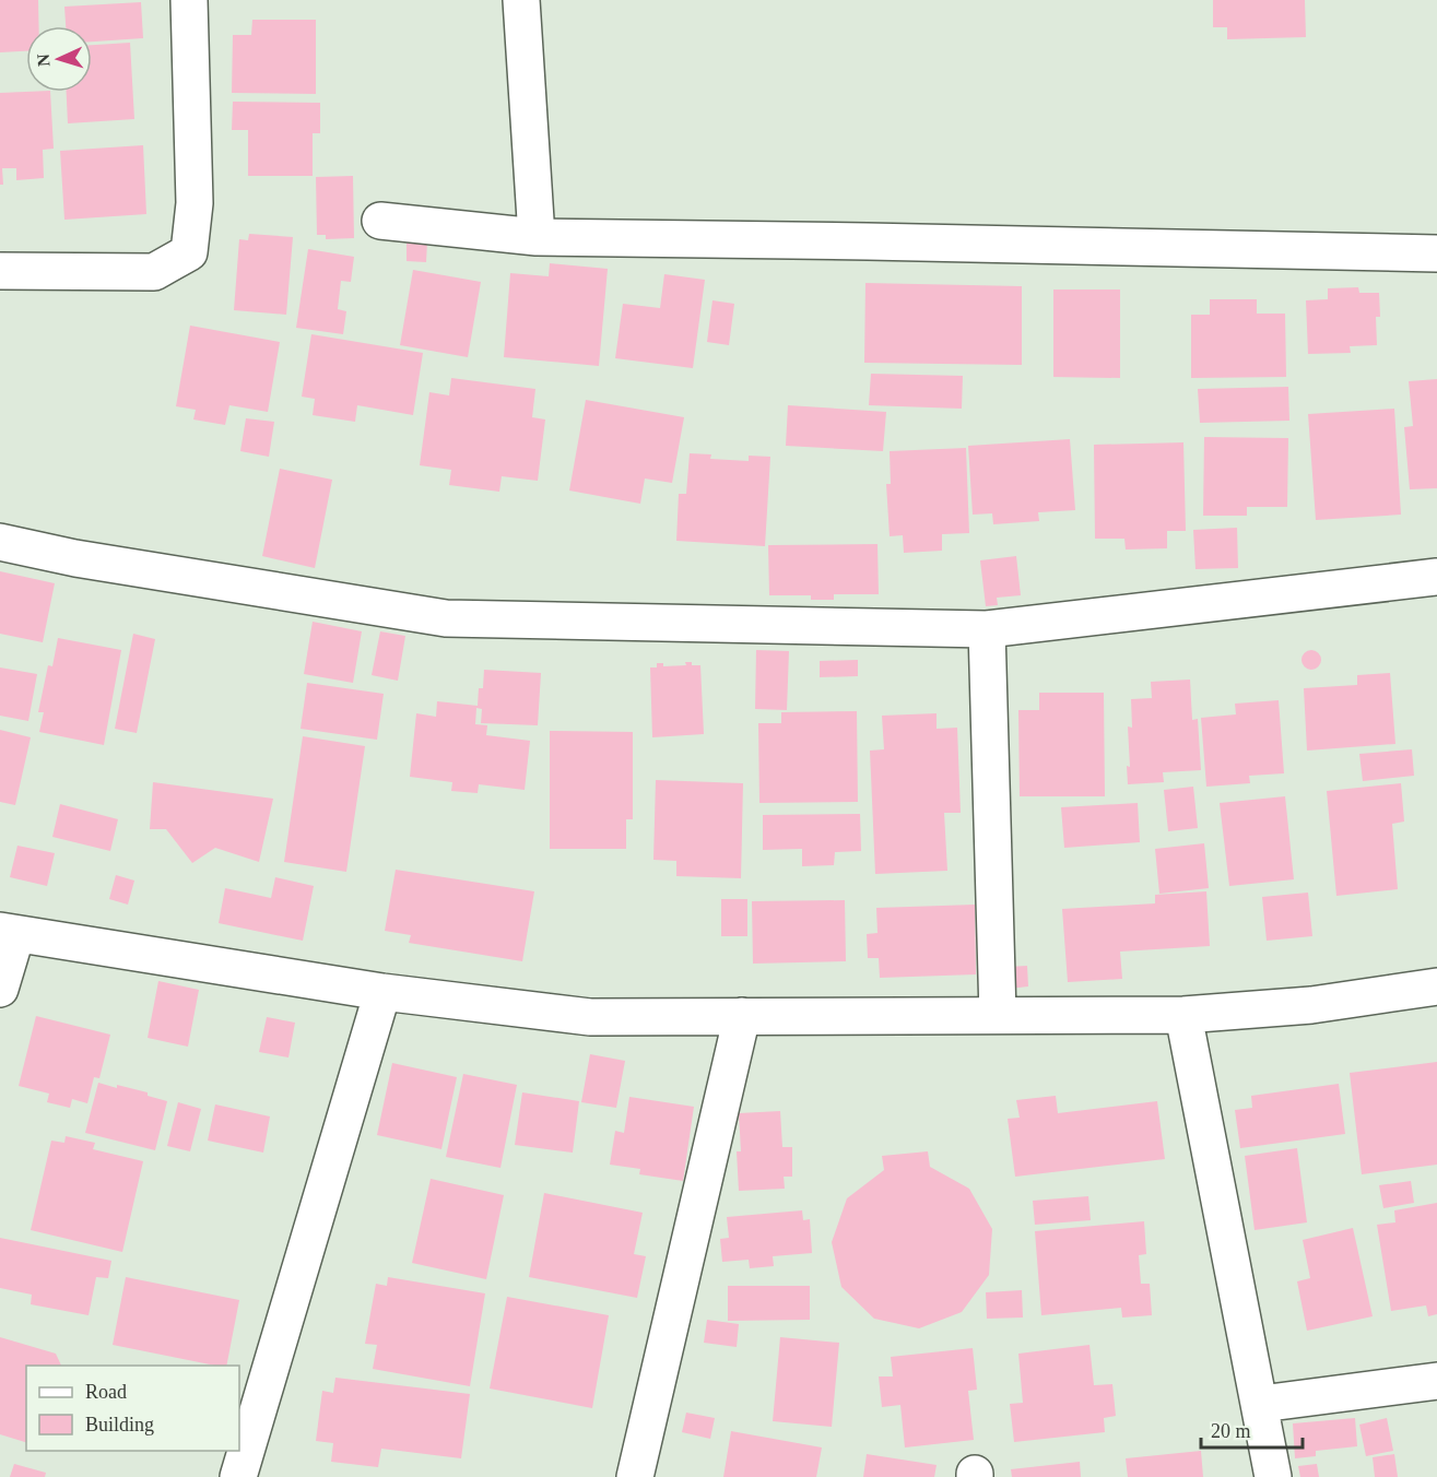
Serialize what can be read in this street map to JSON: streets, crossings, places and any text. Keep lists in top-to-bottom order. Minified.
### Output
{"legend":["Road","Building"],"scale_bar":"20 m","north":"left"}
